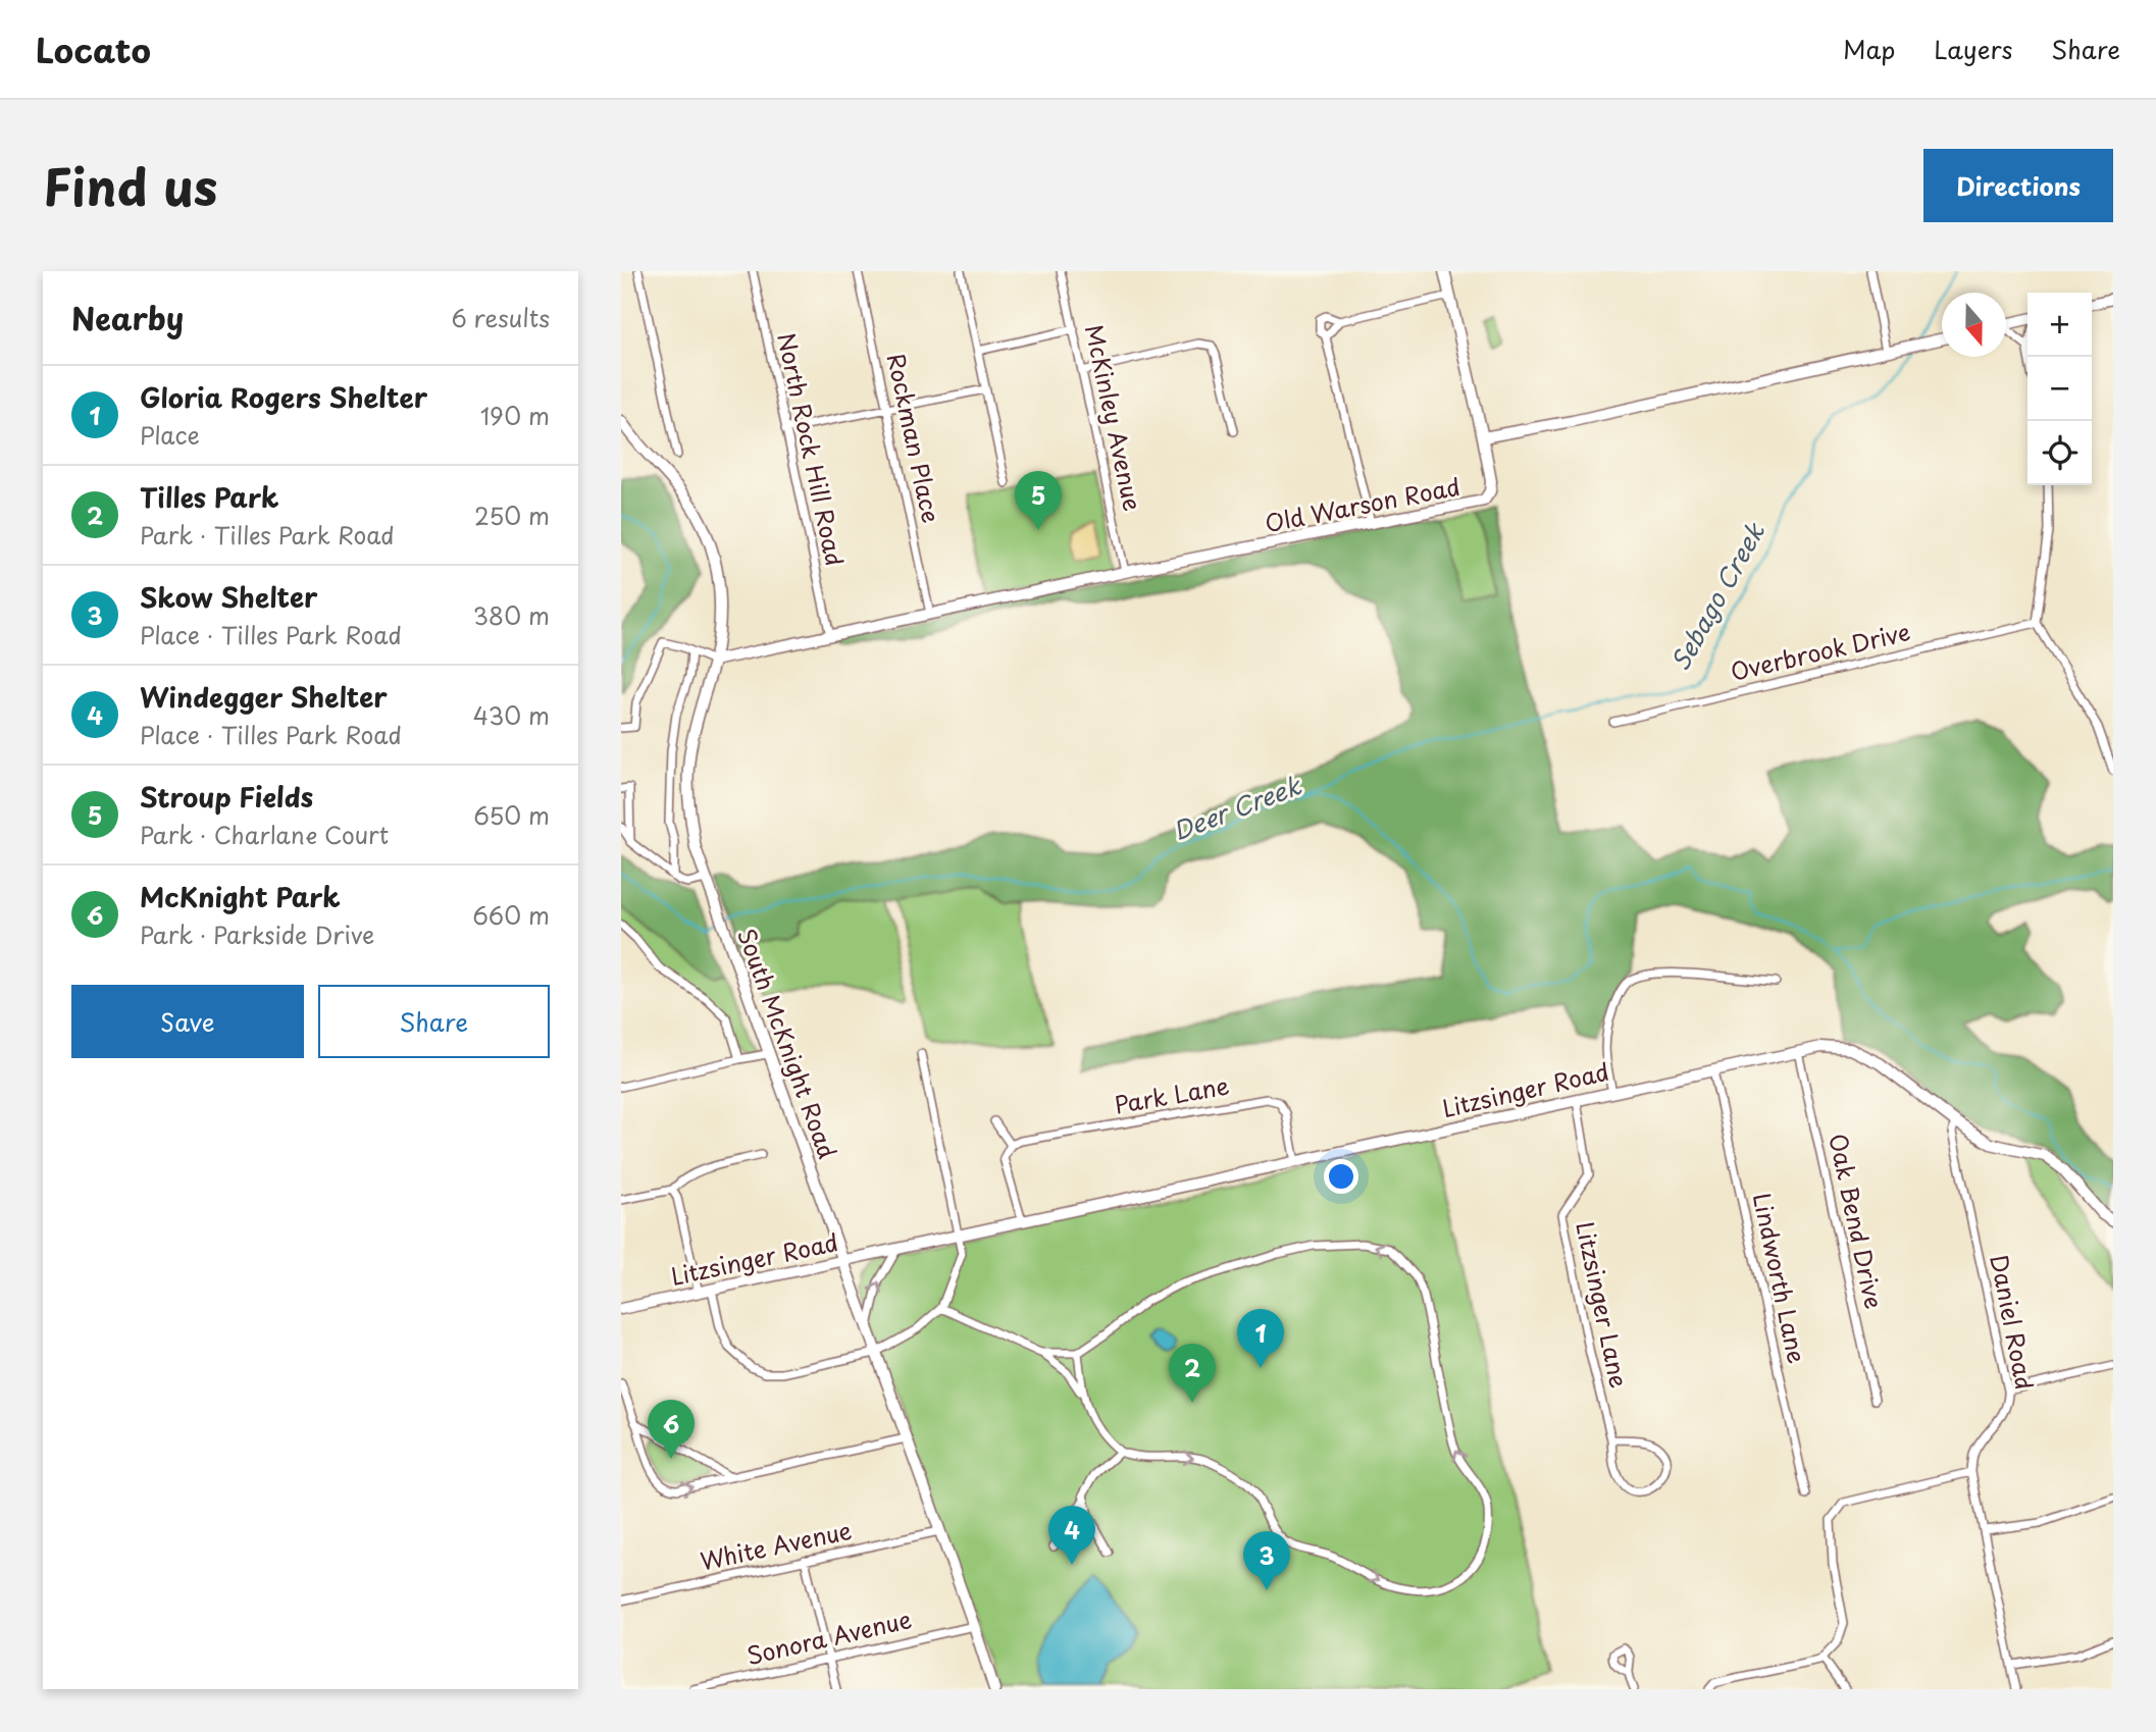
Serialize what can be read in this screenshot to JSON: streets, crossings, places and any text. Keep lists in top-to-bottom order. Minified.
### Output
{"streets":{"street":["McKinley Avenue","Rockman Place","North Rock Hill Road","Old Warson Road","Overbrook Drive","South McKnight Road","Litzsinger Road","Park Lane","Oak Bend Drive","Lindworth Lane","Litzsinger Lane","Daniel Road","White Avenue","Sonora Avenue"]},"crossings":[["McKinley Avenue","Old Warson Road"],["Rockman Place","Old Warson Road"],["North Rock Hill Road","Old Warson Road"],["Old Warson Road","South McKnight Road"],["South McKnight Road","Litzsinger Road"],["South McKnight Road","White Avenue"],["South McKnight Road","Sonora Avenue"],["Litzsinger Road","Park Lane"],["Litzsinger Road","Oak Bend Drive"],["Litzsinger Road","Lindworth Lane"],["Litzsinger Road","Litzsinger Lane"],["Litzsinger Road","Daniel Road"]],"water":["Sebago Creek","Deer Creek"],"north":"bottom","page":{"header":"Locato","nav":["Map","Layers","Share"],"title":"Find us","buttons":["Directions",["Save","Share"]],"heading":["Nearby","6 results"],"map_buttons":["+","−"],"list":[{"mark":"1","name":"Gloria Rogers Shelter","note":"Place","value":"190 m"},{"mark":"2","name":"Tilles Park","note":"Park · Tilles Park Road","value":"250 m"},{"mark":"3","name":"Skow Shelter","note":"Place · Tilles Park Road","value":"380 m"},{"mark":"4","name":"Windegger Shelter","note":"Place · Tilles Park Road","value":"430 m"},{"mark":"5","name":"Stroup Fields","note":"Park · Charlane Court","value":"650 m"},{"mark":"6","name":"McKnight Park","note":"Park · Parkside Drive","value":"660 m"}],"pins":["5","1","2","6","4","3"]}}
